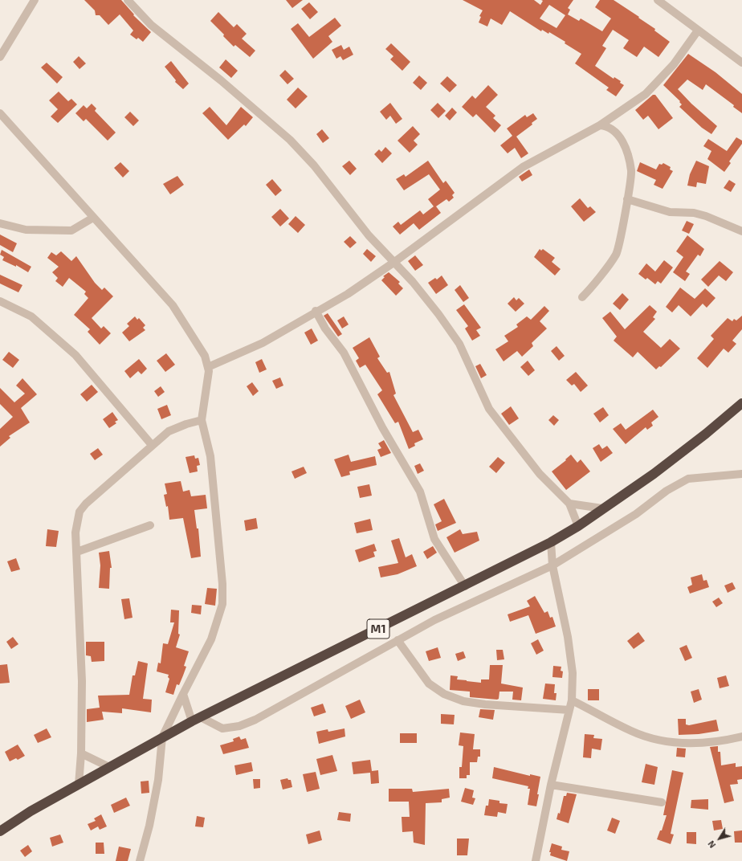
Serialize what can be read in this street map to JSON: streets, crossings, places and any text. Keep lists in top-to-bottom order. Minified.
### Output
{"streets":{"highway":["M1"]},"north":"bottom left"}
